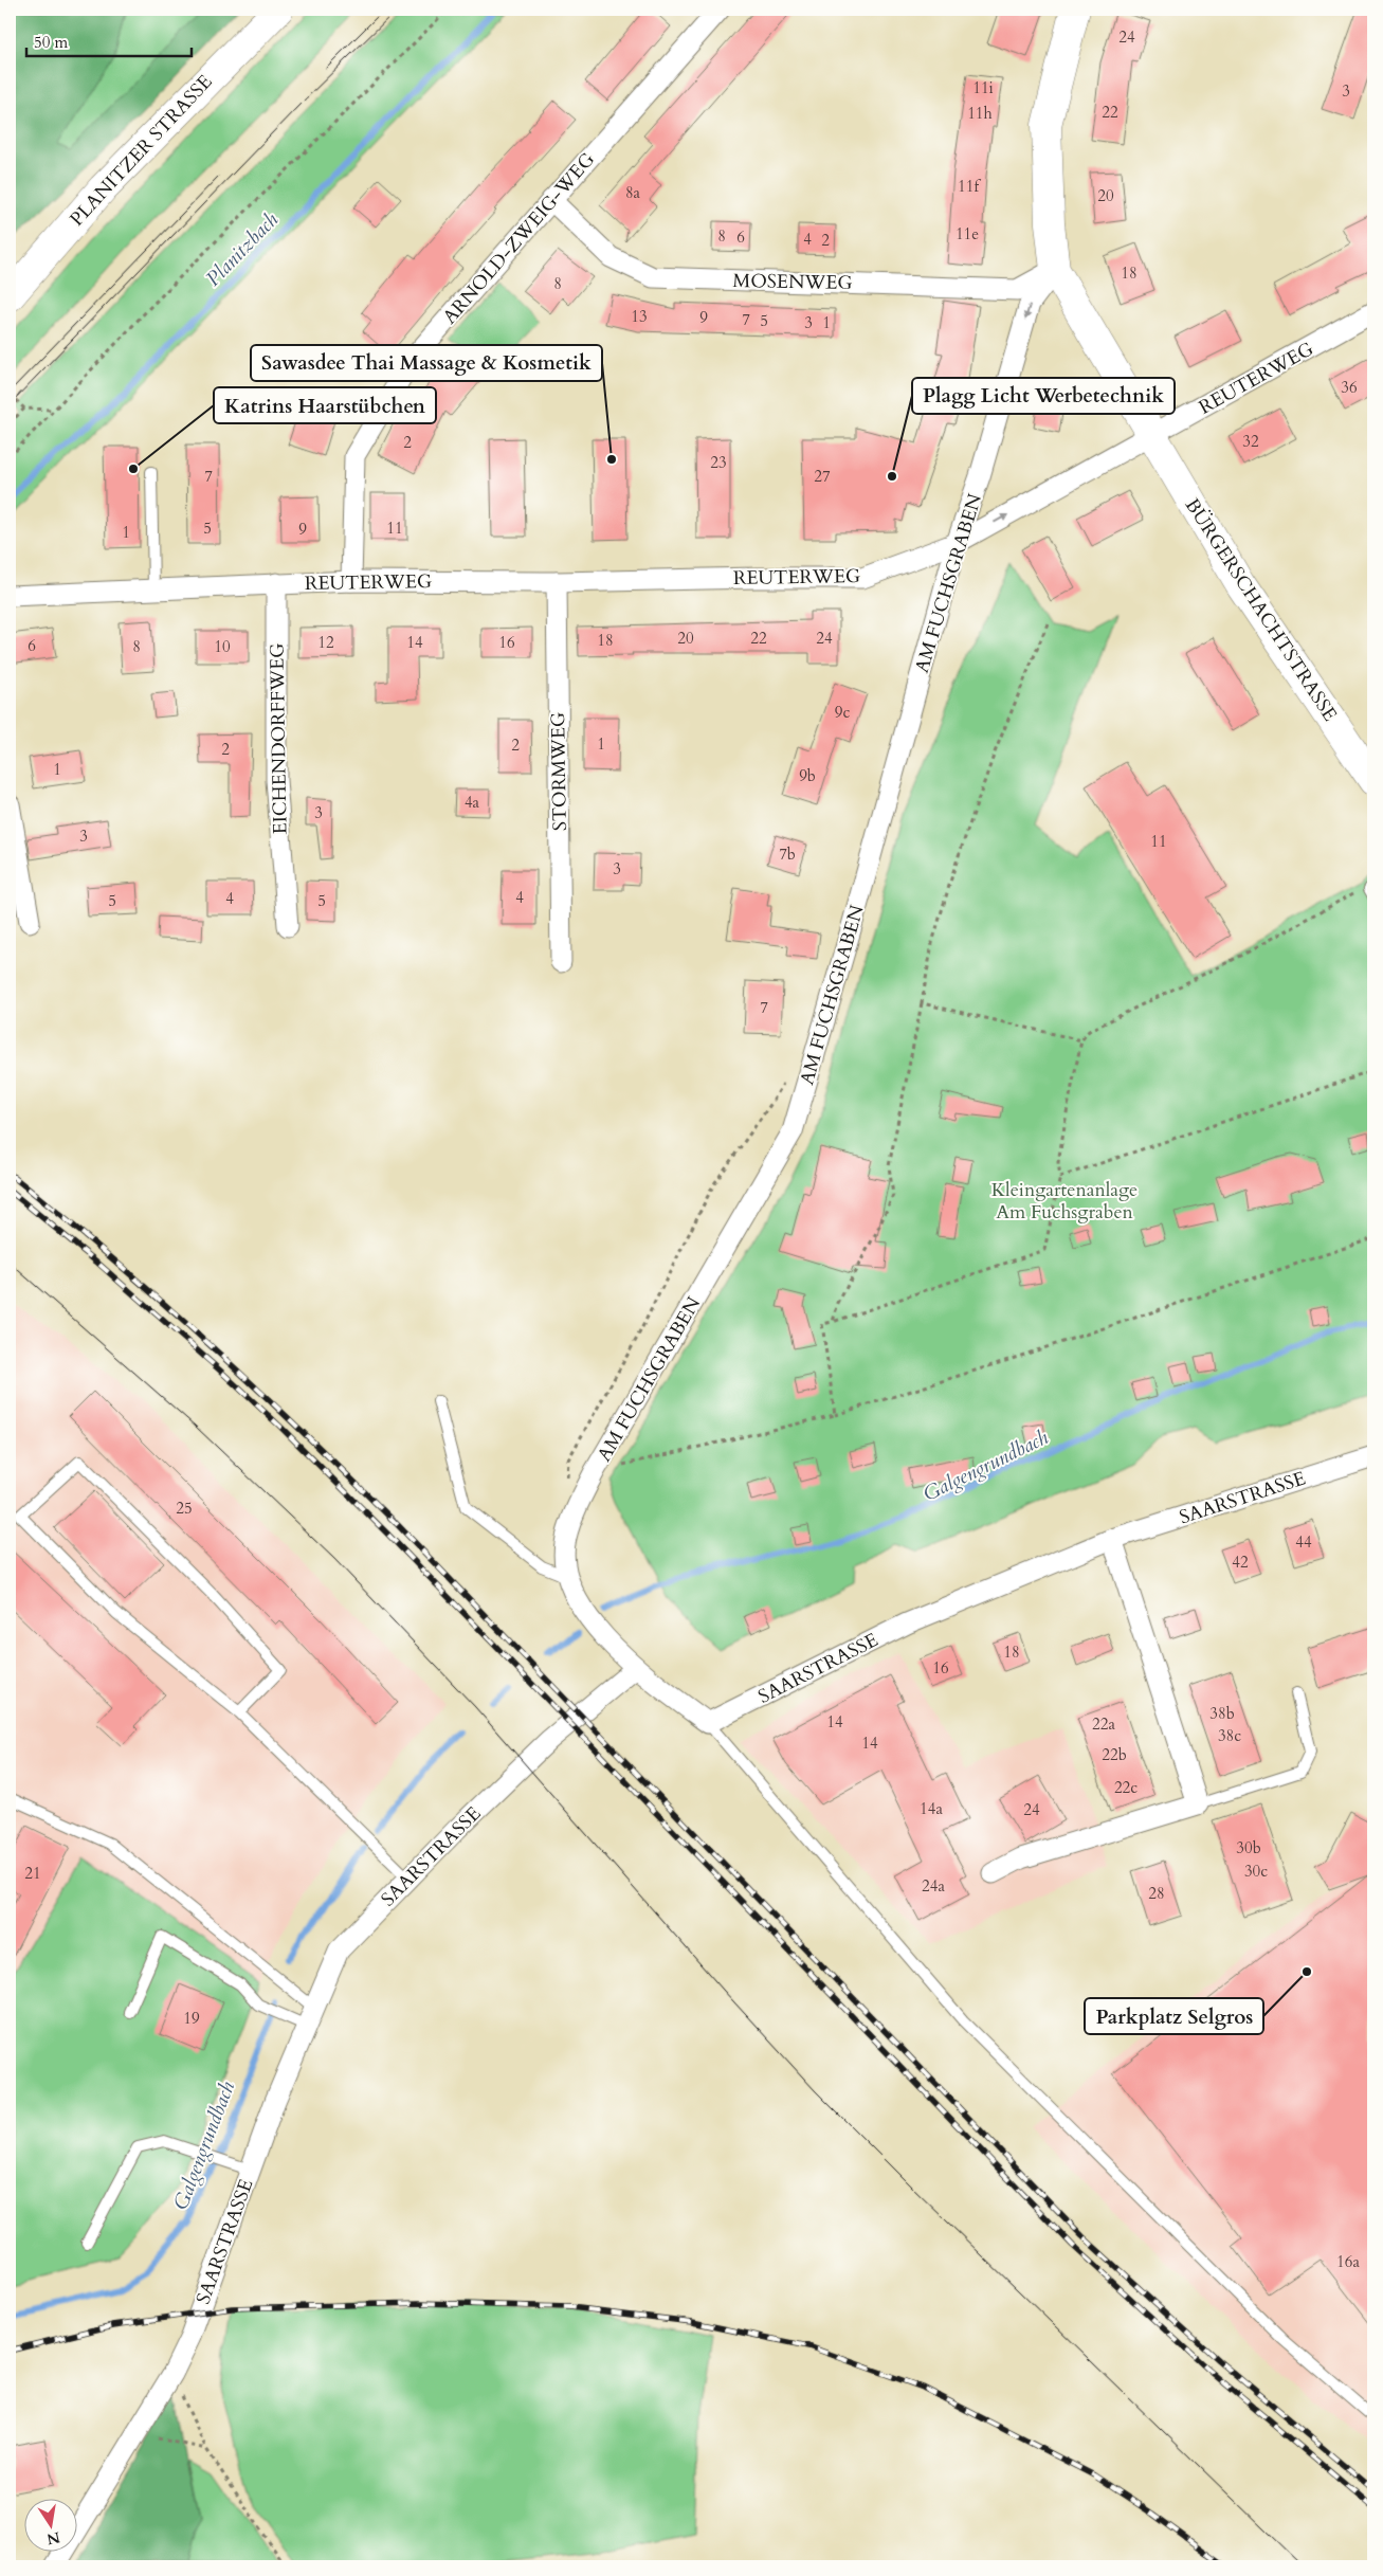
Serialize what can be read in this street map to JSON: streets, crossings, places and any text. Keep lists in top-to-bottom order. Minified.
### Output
{"streets":{"main road":["PLANITZER STRASSE","BÜRGERSCHACHTSTRASSE"],"street":["ARNOLD-ZWEIG-WEG","MOSENWEG","REUTERWEG","AM FUCHSGRABEN","EICHENDORFFWEG","STORMWEG","SAARSTRASSE"]},"crossings":[["ARNOLD-ZWEIG-WEG","MOSENWEG"],["ARNOLD-ZWEIG-WEG","REUTERWEG"],["MOSENWEG","AM FUCHSGRABEN"],["REUTERWEG","AM FUCHSGRABEN"],["REUTERWEG","BÜRGERSCHACHTSTRASSE"],["REUTERWEG","EICHENDORFFWEG"],["REUTERWEG","STORMWEG"],["AM FUCHSGRABEN","SAARSTRASSE"]],"water":["Planitzbach","Galgengrundbach"],"parks":["Kleingartenanlage Am Fuchsgraben"],"places":["Sawasdee Thai Massage & Kosmetik","Katrins Haarstübchen","Plagg Licht Werbetechnik","Parkplatz Selgros"],"house_numbers":["24","11i","3","22","11h","11f","8a","20","11e","8","6","4","2","18","8","13","9","7","5","3","1","36","32","2","23","7","27","5","11","9","1","20","22","24","18","12","14","16","6","8","10","9c","1","2","2","1","9b","4a","3","3","11","7b","3","4","4","5","5","7","25","44","42","18","16","38b","14","22a","38c","14","22b","22c","14a","24","30b","30c","21","24a","28","19","16a"],"scale_bar":"50 m","north":"bottom"}
